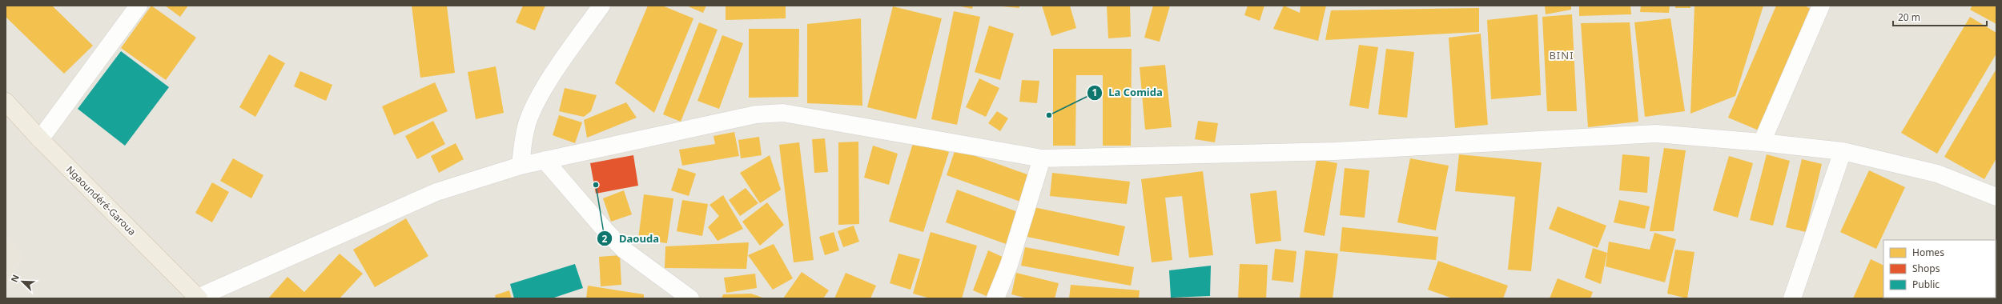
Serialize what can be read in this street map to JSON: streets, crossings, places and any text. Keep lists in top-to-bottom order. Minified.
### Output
{"streets":{"highway":["Ngaoundéré-Garoua"]},"districts":["BINI"],"places":["La Comida","Daouda"],"legend":["Homes","Shops","Public"],"scale_bar":"20 m","north":"top left"}
